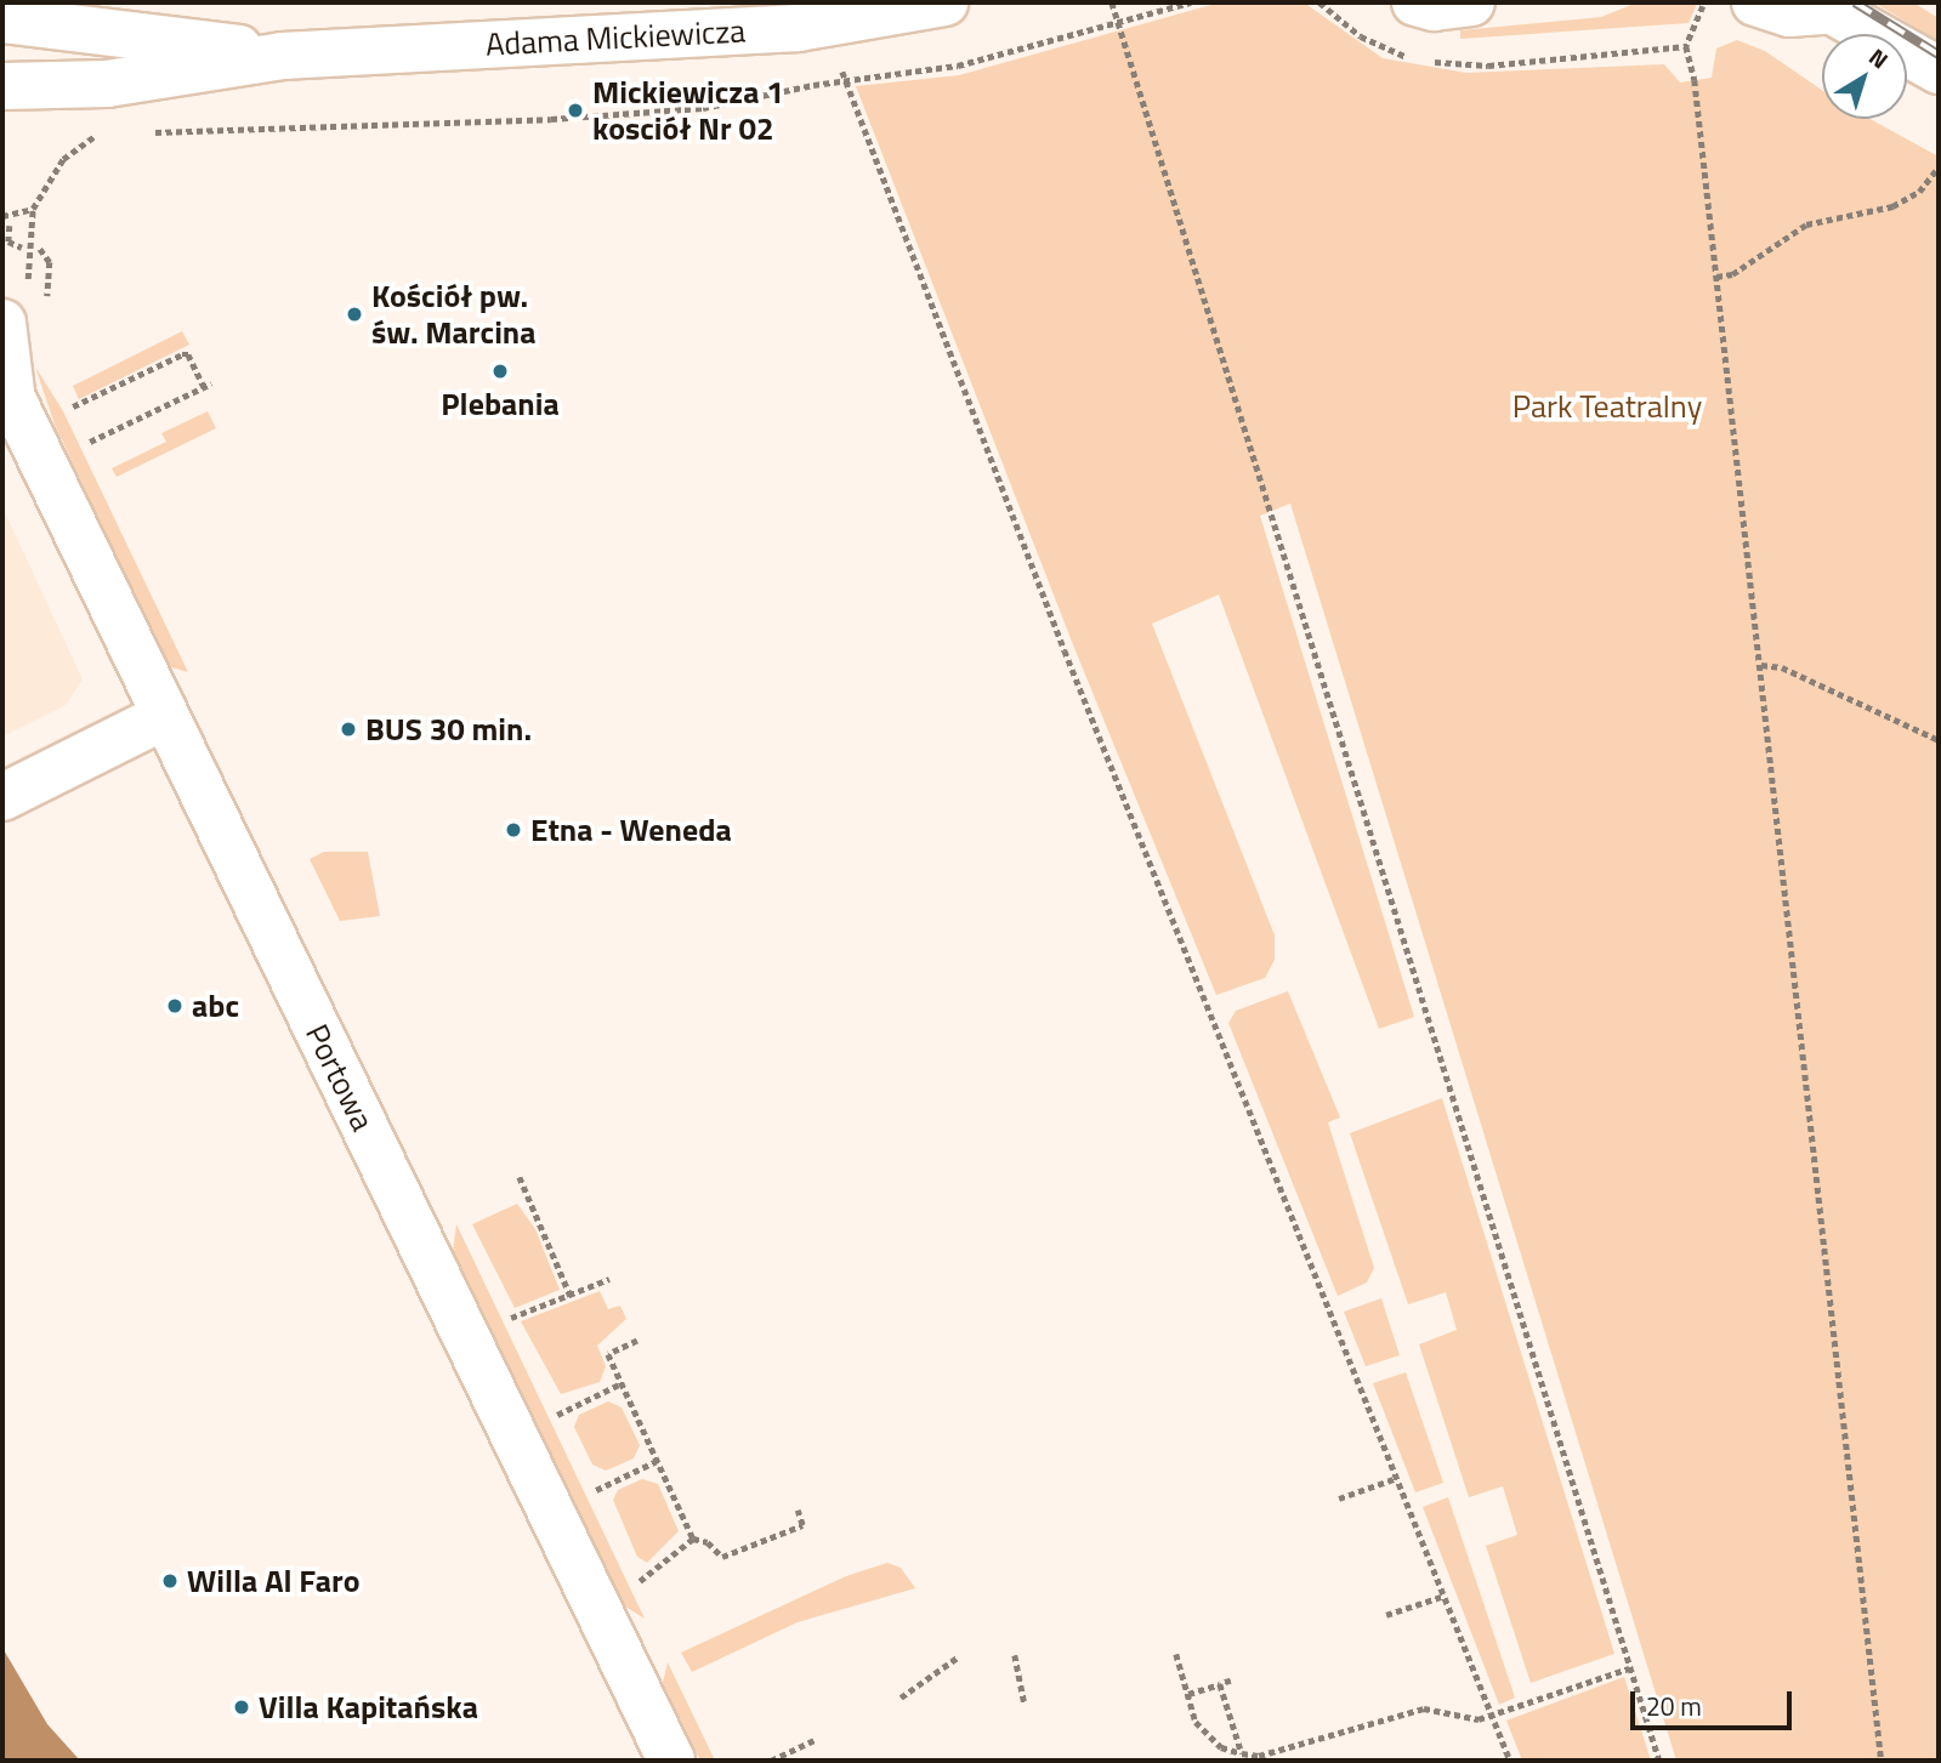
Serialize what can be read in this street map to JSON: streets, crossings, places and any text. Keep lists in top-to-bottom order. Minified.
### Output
{"streets":{"street":["Adama Mickiewicza","Portowa"]},"parks":["Park Teatralny"],"places":["Mickiewicza 1 kosciół Nr 02","Kościół pw. św. Marcina","Plebania","BUS 30 min.","Etna - Weneda","abc","Willa Al Faro","Villa Kapitańska"],"scale_bar":"20 m","north":"top right"}
